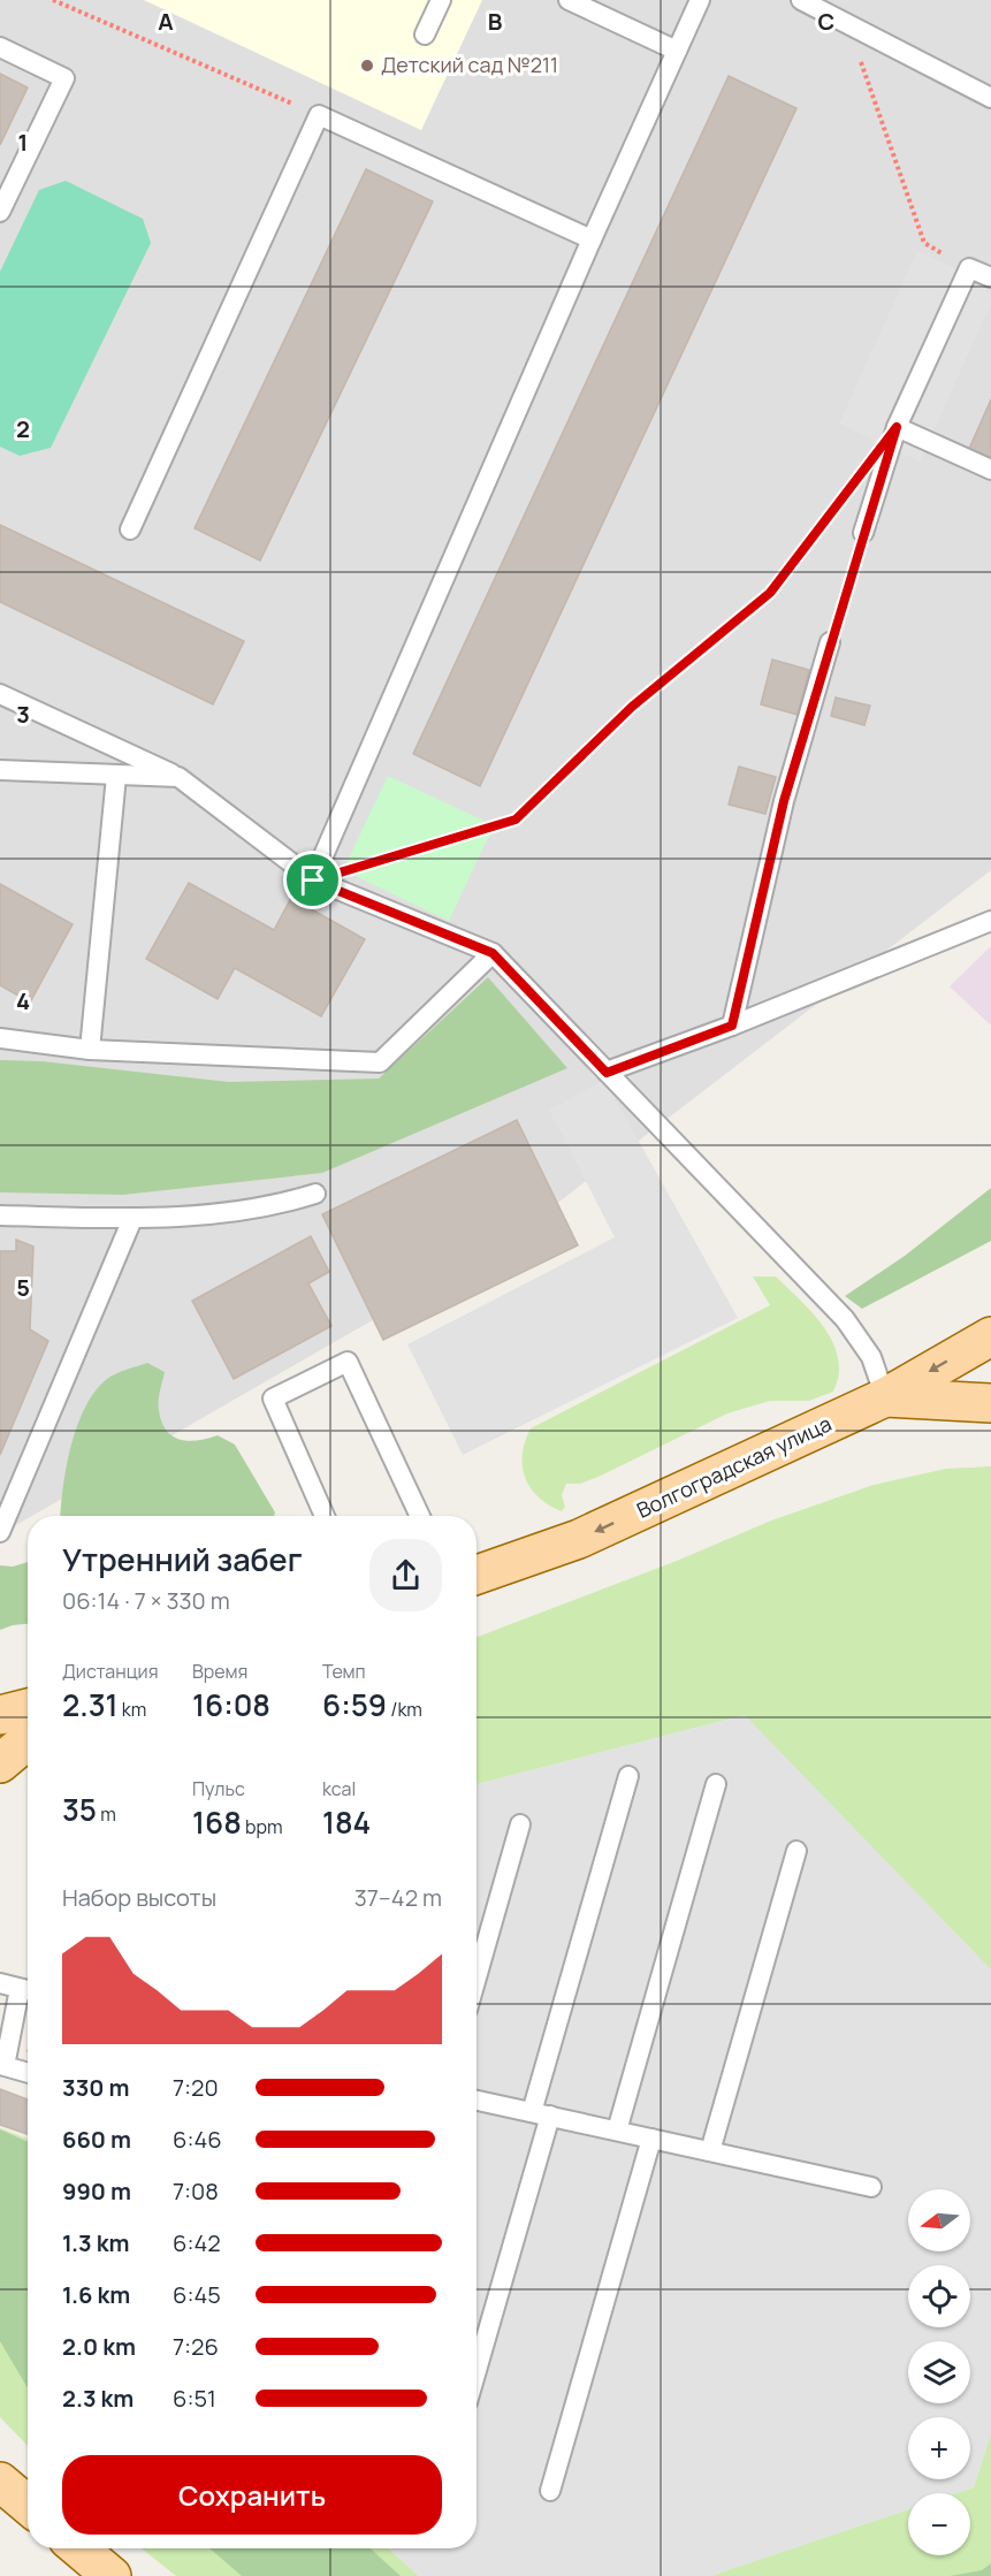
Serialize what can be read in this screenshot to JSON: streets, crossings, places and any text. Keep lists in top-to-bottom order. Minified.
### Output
{"streets":{"main road":["Волгоградская улица"]},"one_way":["Волгоградская улица"],"places":["Детский сад №211"],"north":"left","page":{"heading":["Утренний забег","06:14 · 7 × 330 m"],"stats":[["Дистанция","2.31 km"],["Время","16:08"],["Темп","6:59 /km"],["35 m"],["Пульс","168 bpm"],["kcal","184"]],"chart":["Набор высоты","37–42 m"],"list":[{"name":"330 m","note":"7:20"},{"name":"660 m","note":"6:46"},{"name":"990 m","note":"7:08"},{"name":"1.3 km","note":"6:42"},{"name":"1.6 km","note":"6:45"},{"name":"2.0 km","note":"7:26"},{"name":"2.3 km","note":"6:51"}],"map_buttons":["+","−"],"buttons":"Сохранить"},"grid":{"columns":["A","B","C"],"rows":["1","2","3","4","5"]}}
